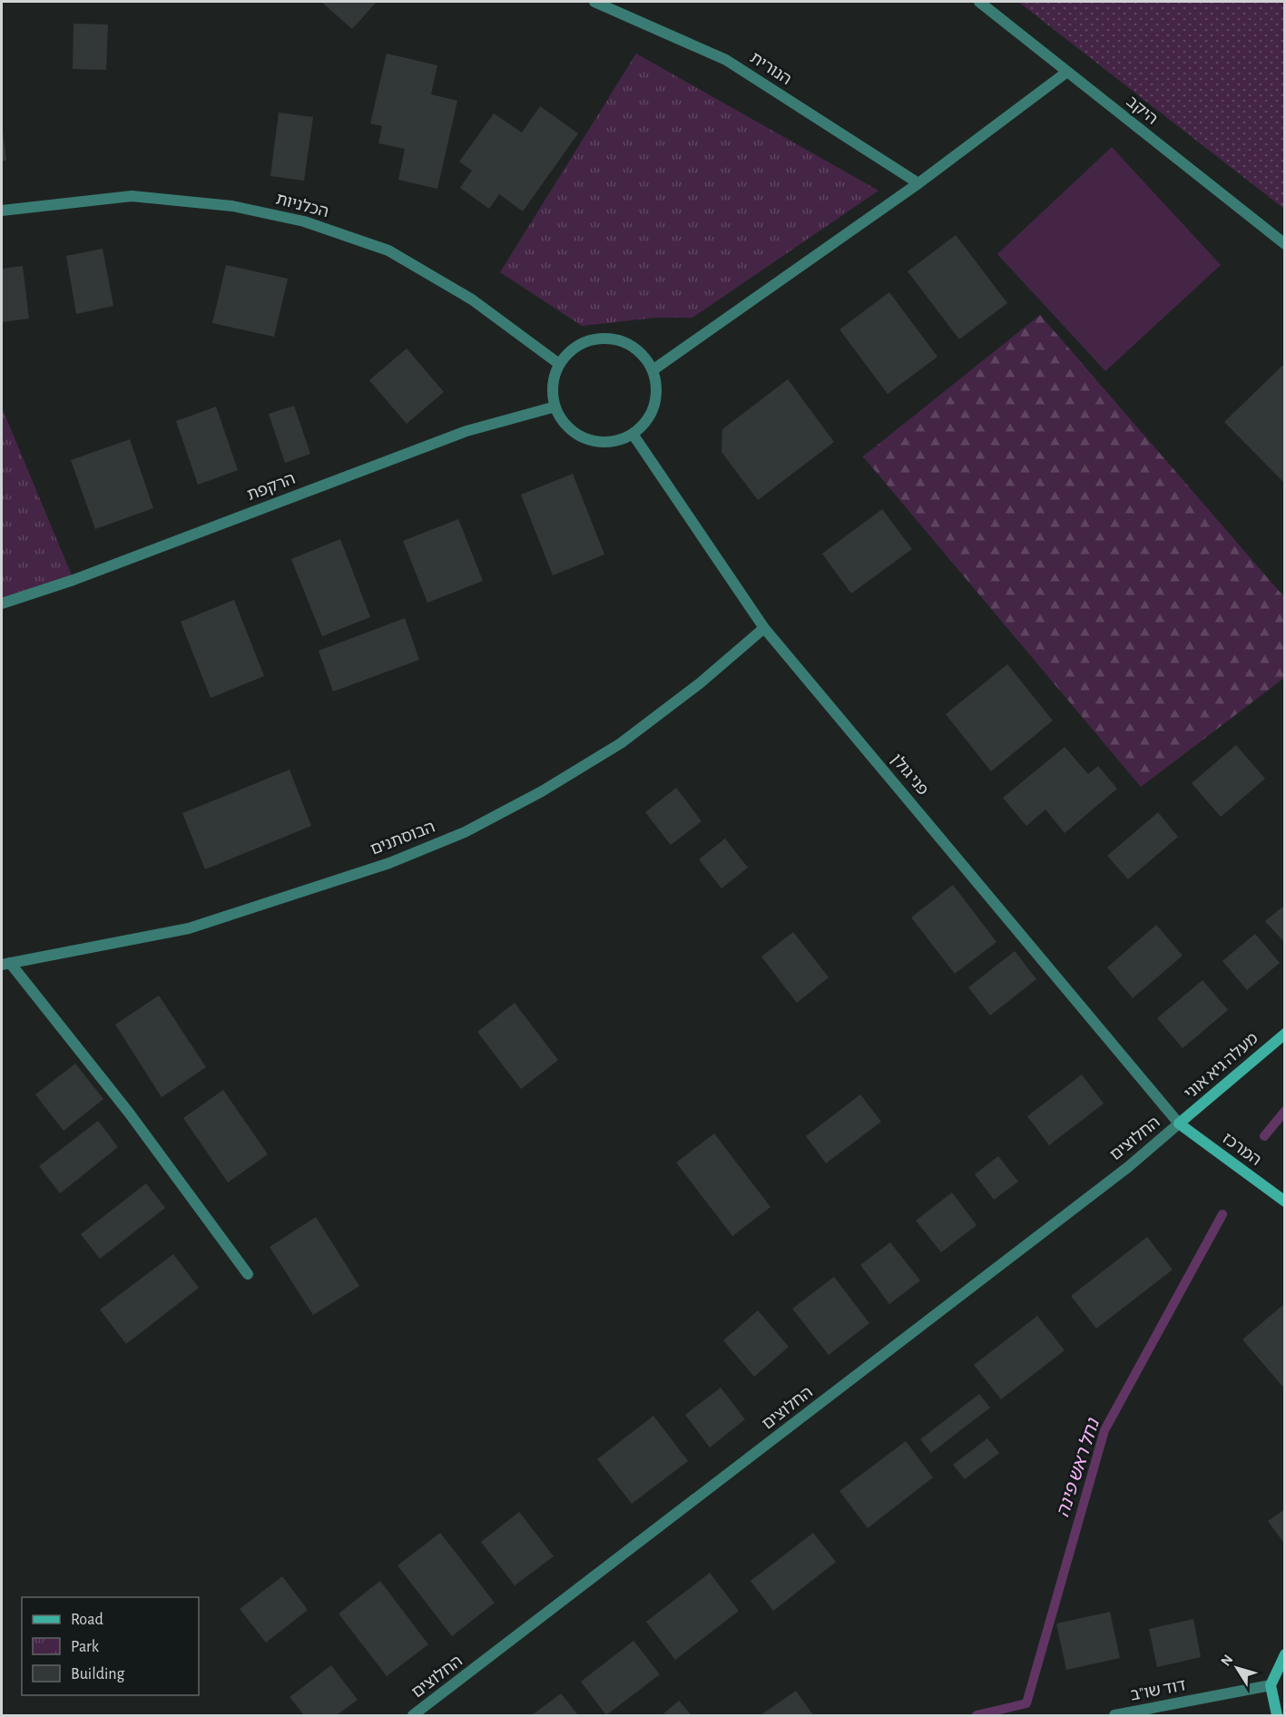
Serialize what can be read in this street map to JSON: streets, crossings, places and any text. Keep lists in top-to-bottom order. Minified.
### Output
{"streets":{"street":["הנורית","היקב","הכלניות","הרקפת","פני גולן","הבוסתנים","מעלה גיא אוני","החלוצים","המרכז","דוד שו\"ב"]},"crossings":[["הכלניות","הרקפת"],["הכלניות","פני גולן"],["הרקפת","פני גולן"],["פני גולן","הבוסתנים"],["פני גולן","מעלה גיא אוני"],["פני גולן","החלוצים"],["פני גולן","המרכז"],["מעלה גיא אוני","החלוצים"],["מעלה גיא אוני","המרכז"],["החלוצים","המרכז"]],"water":["נחל ראש פינה"],"legend":["Road","Park","Building"],"north":"top left"}
